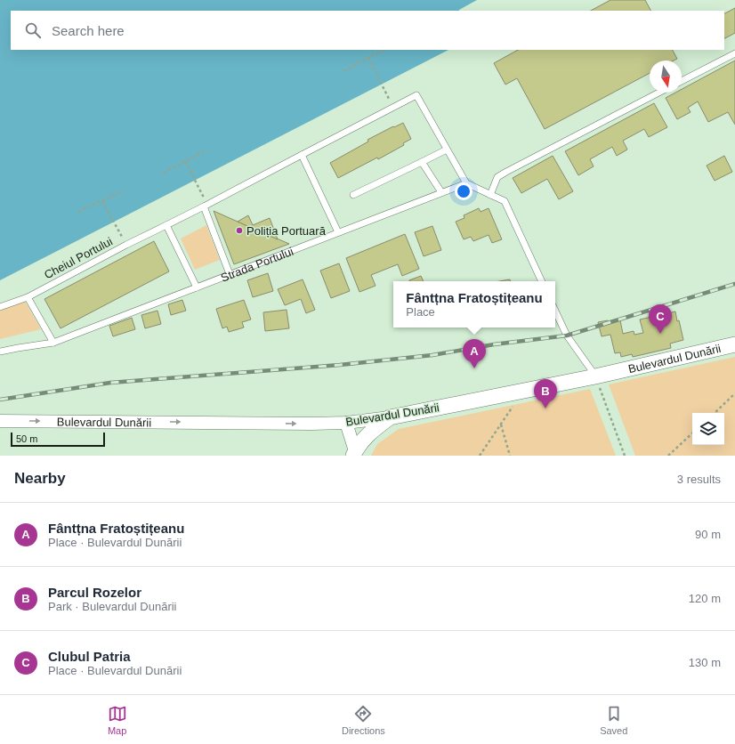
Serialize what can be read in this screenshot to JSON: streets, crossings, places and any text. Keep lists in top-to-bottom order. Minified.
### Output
{"streets":{"street":["Bulevardul Dunării"],"lane":["Cheiul Portului","Strada Portului"]},"one_way":["Bulevardul Dunării"],"places":["Poliția Portuară"],"scale_bar":"50 m","north":"bottom","page":{"search":"Search here","popup":["Fântțna Fratoștițeanu","Place"],"pins":["C","A","B"],"scale":"50 m","heading":["Nearby","3 results"],"list":[{"mark":"A","name":"Fântțna Fratoștițeanu","note":"Place · Bulevardul Dunării","value":"90 m"},{"mark":"B","name":"Parcul Rozelor","note":"Park · Bulevardul Dunării","value":"120 m"},{"mark":"C","name":"Clubul Patria","note":"Place · Bulevardul Dunării","value":"130 m"}],"nav":["Map","Directions","Saved"]}}
